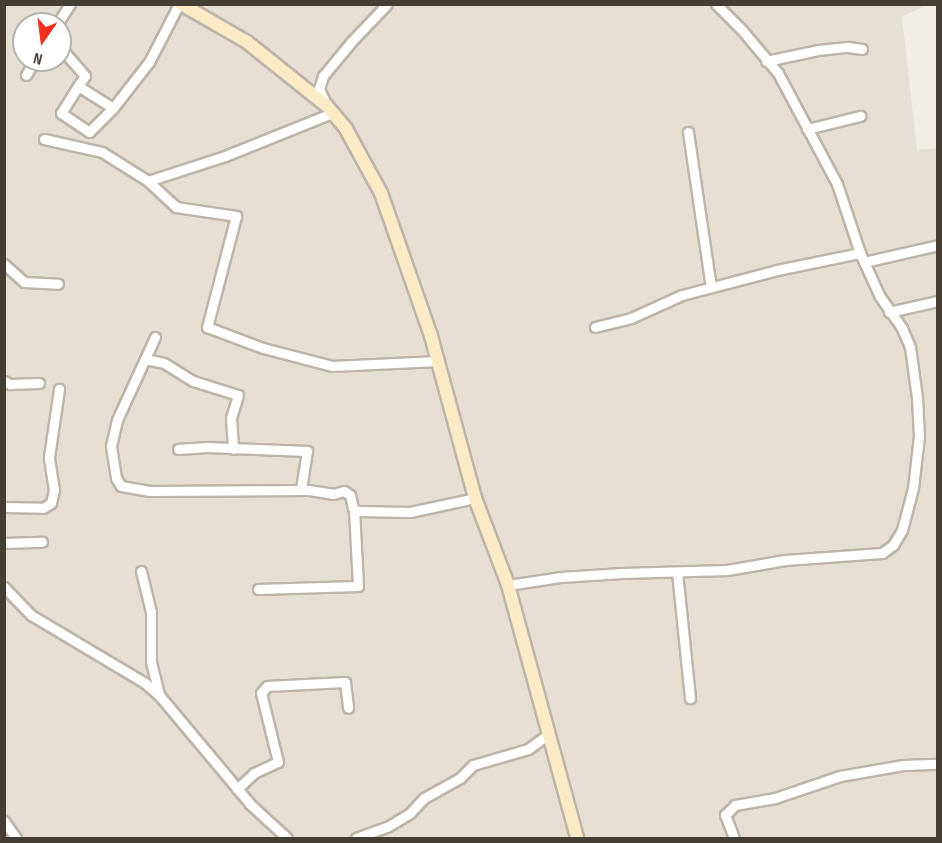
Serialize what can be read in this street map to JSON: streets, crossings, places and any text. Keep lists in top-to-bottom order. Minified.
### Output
{"north":"bottom"}
